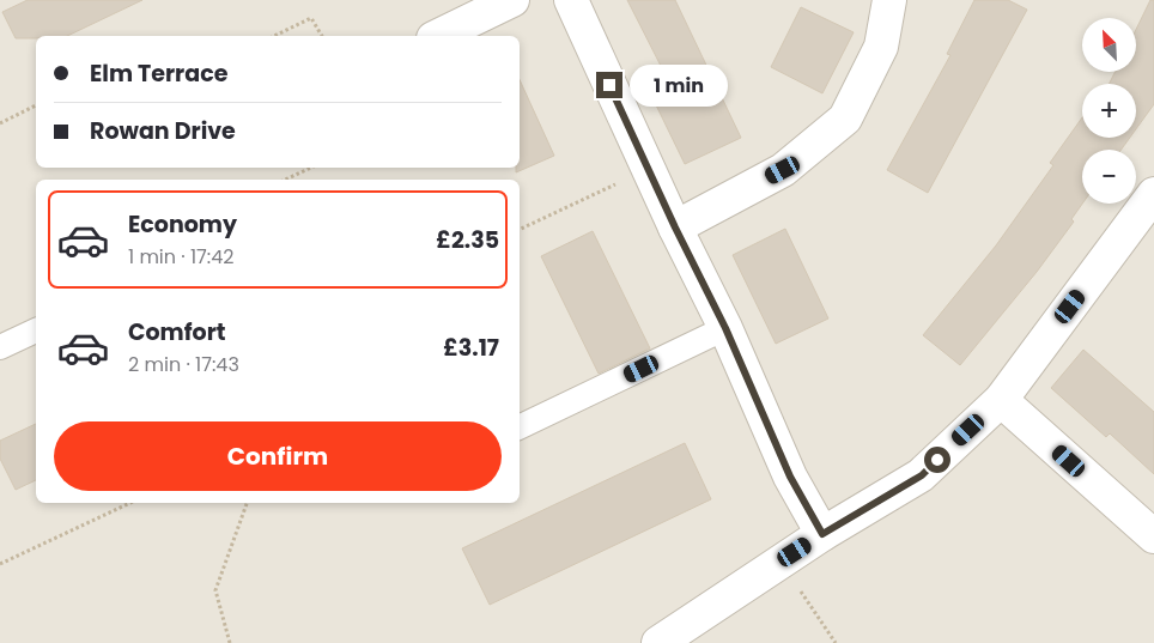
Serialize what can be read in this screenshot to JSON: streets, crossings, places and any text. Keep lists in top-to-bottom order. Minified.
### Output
{"north":"top left","page":{"map_buttons":["+","−"],"banner":["Elm Terrace","Rowan Drive"],"bubble":"1 min","list":[{"name":"Economy","note":"1 min · 17:42","value":"£2.35"},{"name":"Comfort","note":"2 min · 17:43","value":"£3.17"}],"buttons":"Confirm"}}
